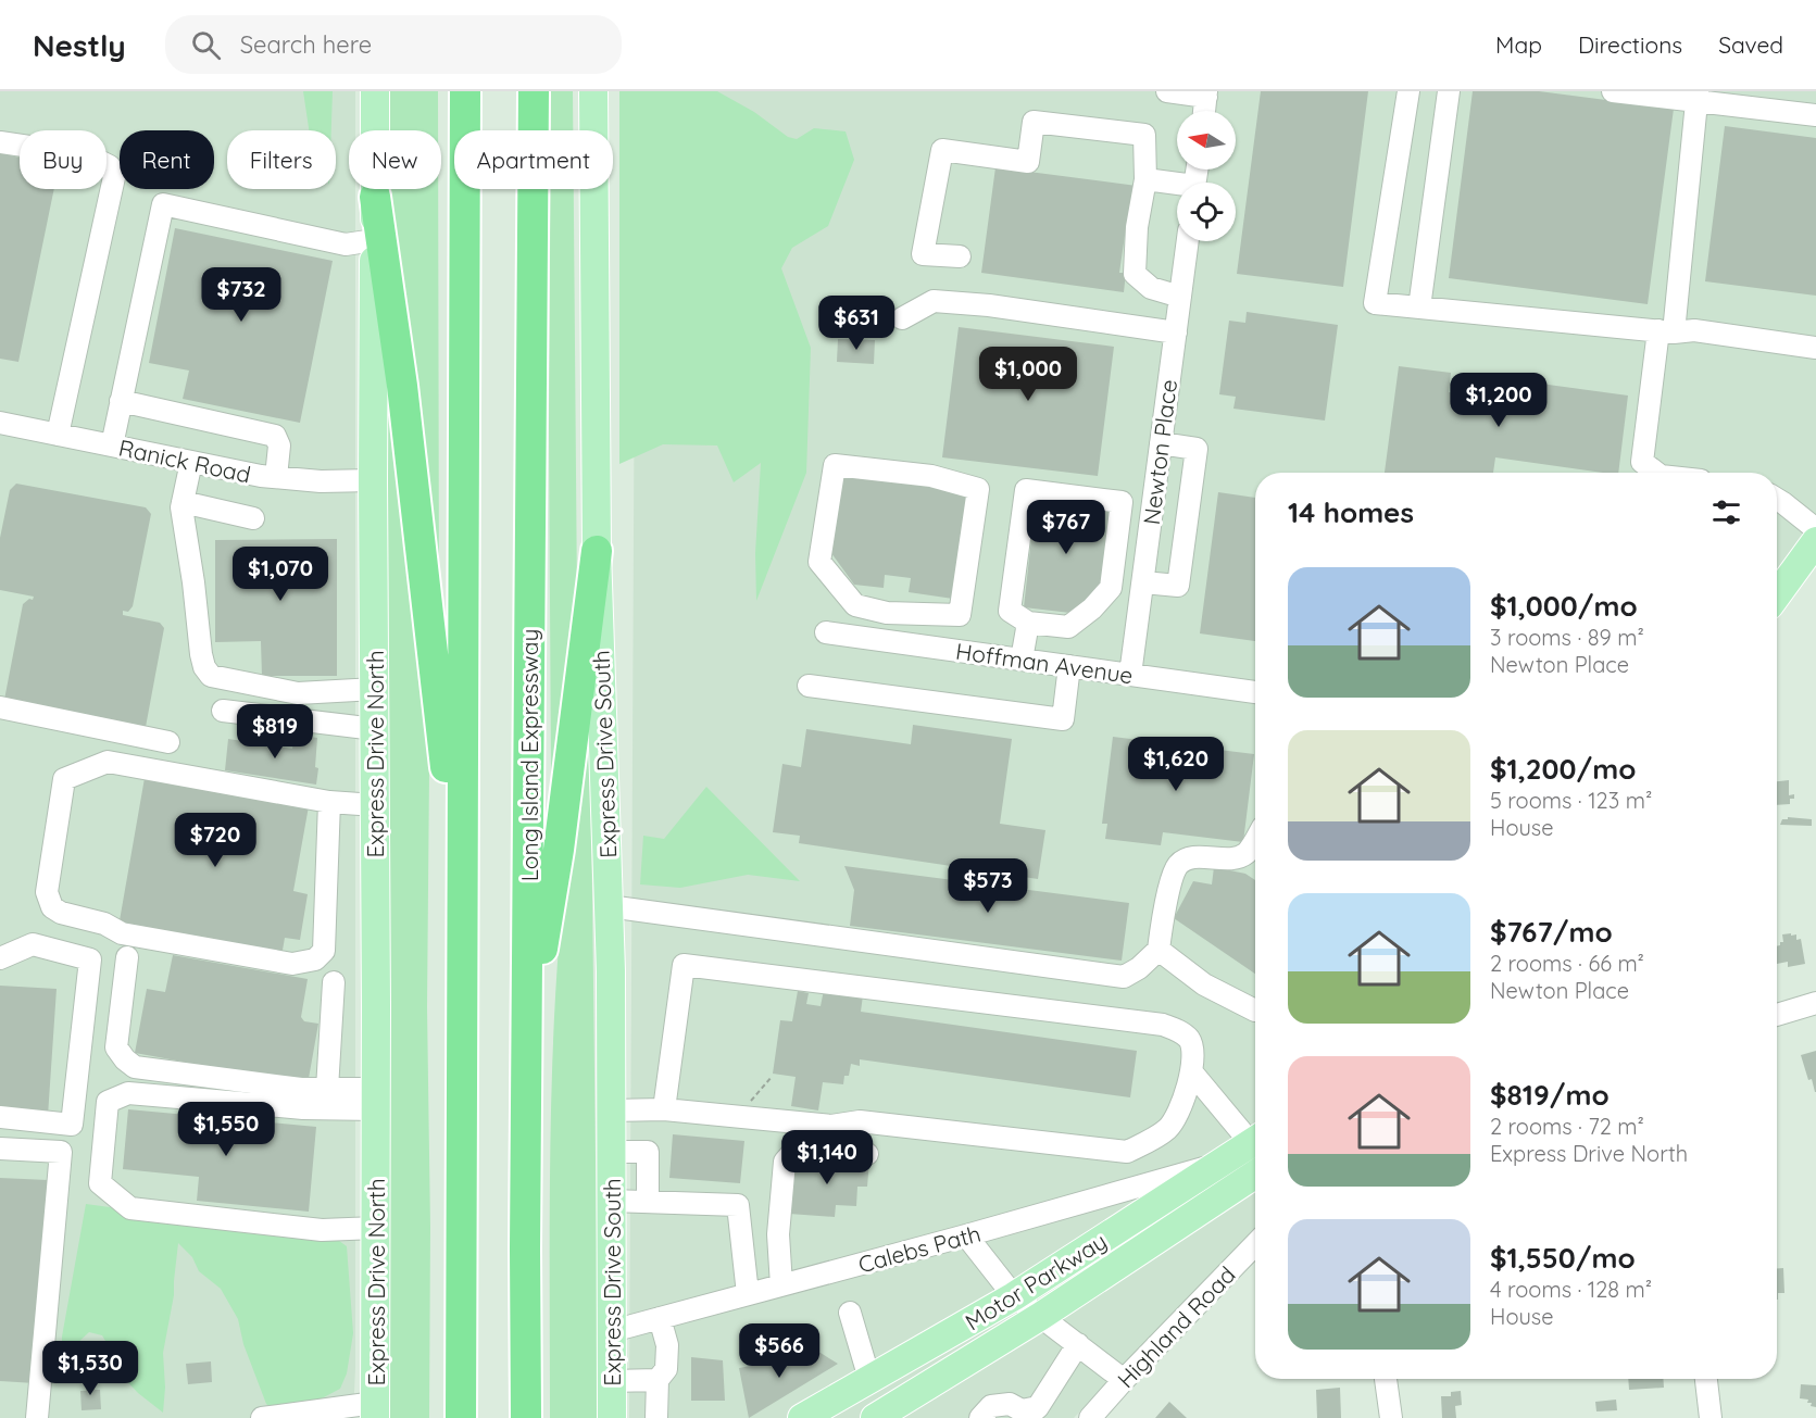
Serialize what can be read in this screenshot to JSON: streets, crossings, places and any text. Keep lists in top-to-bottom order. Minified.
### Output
{"streets":{"highway":["Long Island Expressway"],"main road":["Express Drive North","Express Drive South","Motor Parkway"],"street":["Newton Place","Ranick Road","Hoffman Avenue","Calebs Path","Highland Road"]},"crossings":[["Newton Place","Hoffman Avenue"],["Ranick Road","Express Drive North"],["Express Drive South","Calebs Path"],["Calebs Path","Motor Parkway"]],"north":"left","page":{"header":"Nestly","search":"Search here","nav":["Map","Directions","Saved"],"chip":["Buy","Rent","Filters","New","Apartment"],"price":["$732","$631","$1,000","$1,200","$767","$1,070","$819","$1,620","$720","$573","$1,550","$1,140","$566","$1,530"],"heading":"14 homes","list":[{"name":"$1,000/mo","note":"3 rooms · 89 m² · Newton Place"},{"name":"$1,200/mo","note":"5 rooms · 123 m² · House"},{"name":"$767/mo","note":"2 rooms · 66 m² · Newton Place"},{"name":"$819/mo","note":"2 rooms · 72 m² · Express Drive North"},{"name":"$1,550/mo","note":"4 rooms · 128 m² · House"}]}}
